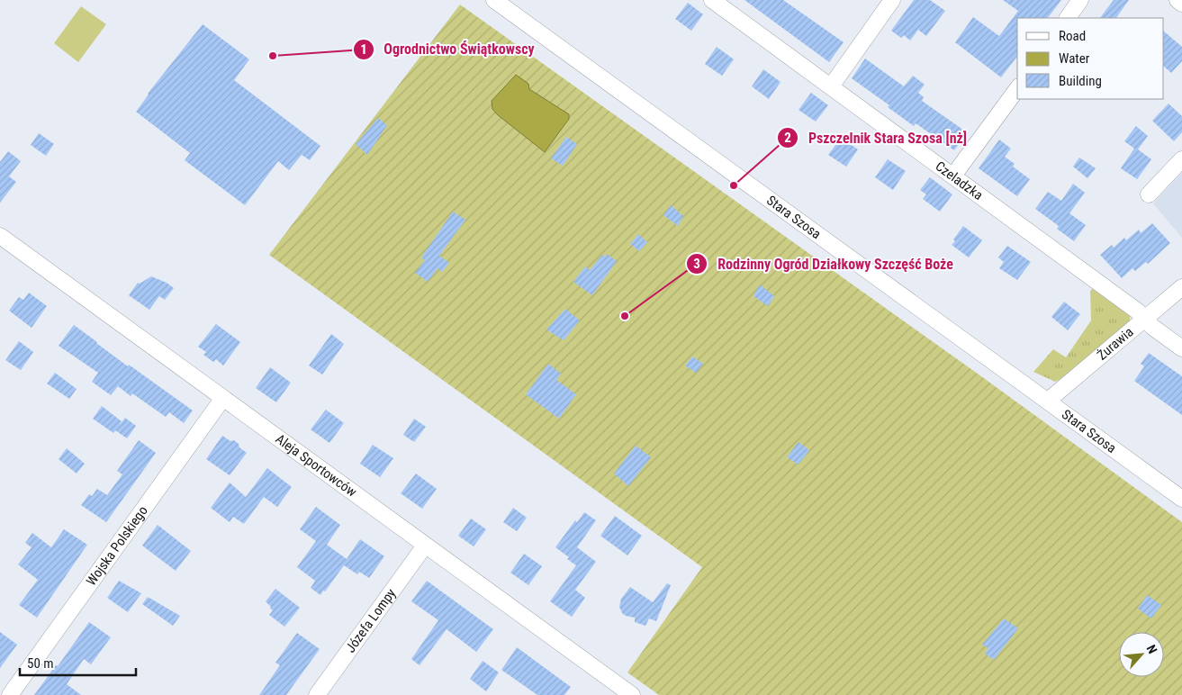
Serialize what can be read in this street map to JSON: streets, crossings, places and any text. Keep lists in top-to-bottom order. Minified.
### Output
{"streets":{"street":["Czeladzka","Stara Szosa","Żurawia","Aleja Sportowców","Wojska Polskiego","Józefa Lompy"]},"crossings":[["Czeladzka","Żurawia"],["Stara Szosa","Żurawia"],["Aleja Sportowców","Wojska Polskiego"],["Aleja Sportowców","Józefa Lompy"]],"places":["Ogrodnictwo Świątkowscy","Pszczelnik Stara Szosa [nż]","Rodzinny Ogród Działkowy Szczęść Boże"],"legend":["Road","Water","Building"],"scale_bar":"50 m","north":"top right"}
